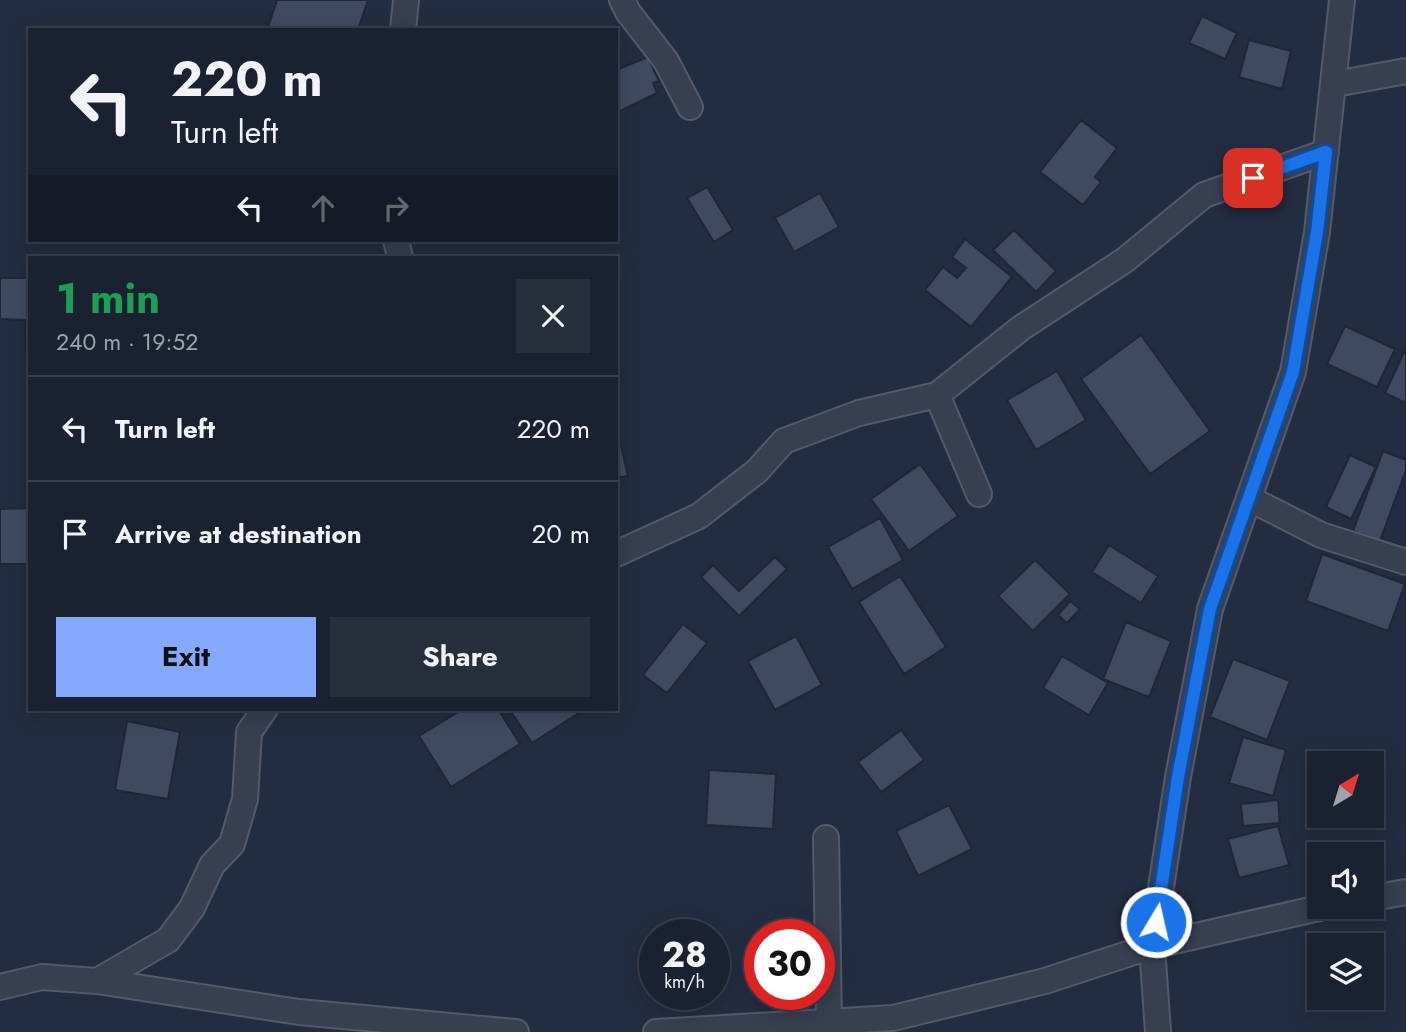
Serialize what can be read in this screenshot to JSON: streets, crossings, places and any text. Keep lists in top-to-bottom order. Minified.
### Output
{"north":"top right","page":{"turn":["220 m","Turn left"],"heading":["1 min","240 m · 19:52"],"list":[{"name":"Turn left","value":"220 m"},{"name":"Arrive at destination","value":"20 m"}],"buttons":["Exit","Share"],"speed":"28 km/h","limit":"30"}}
